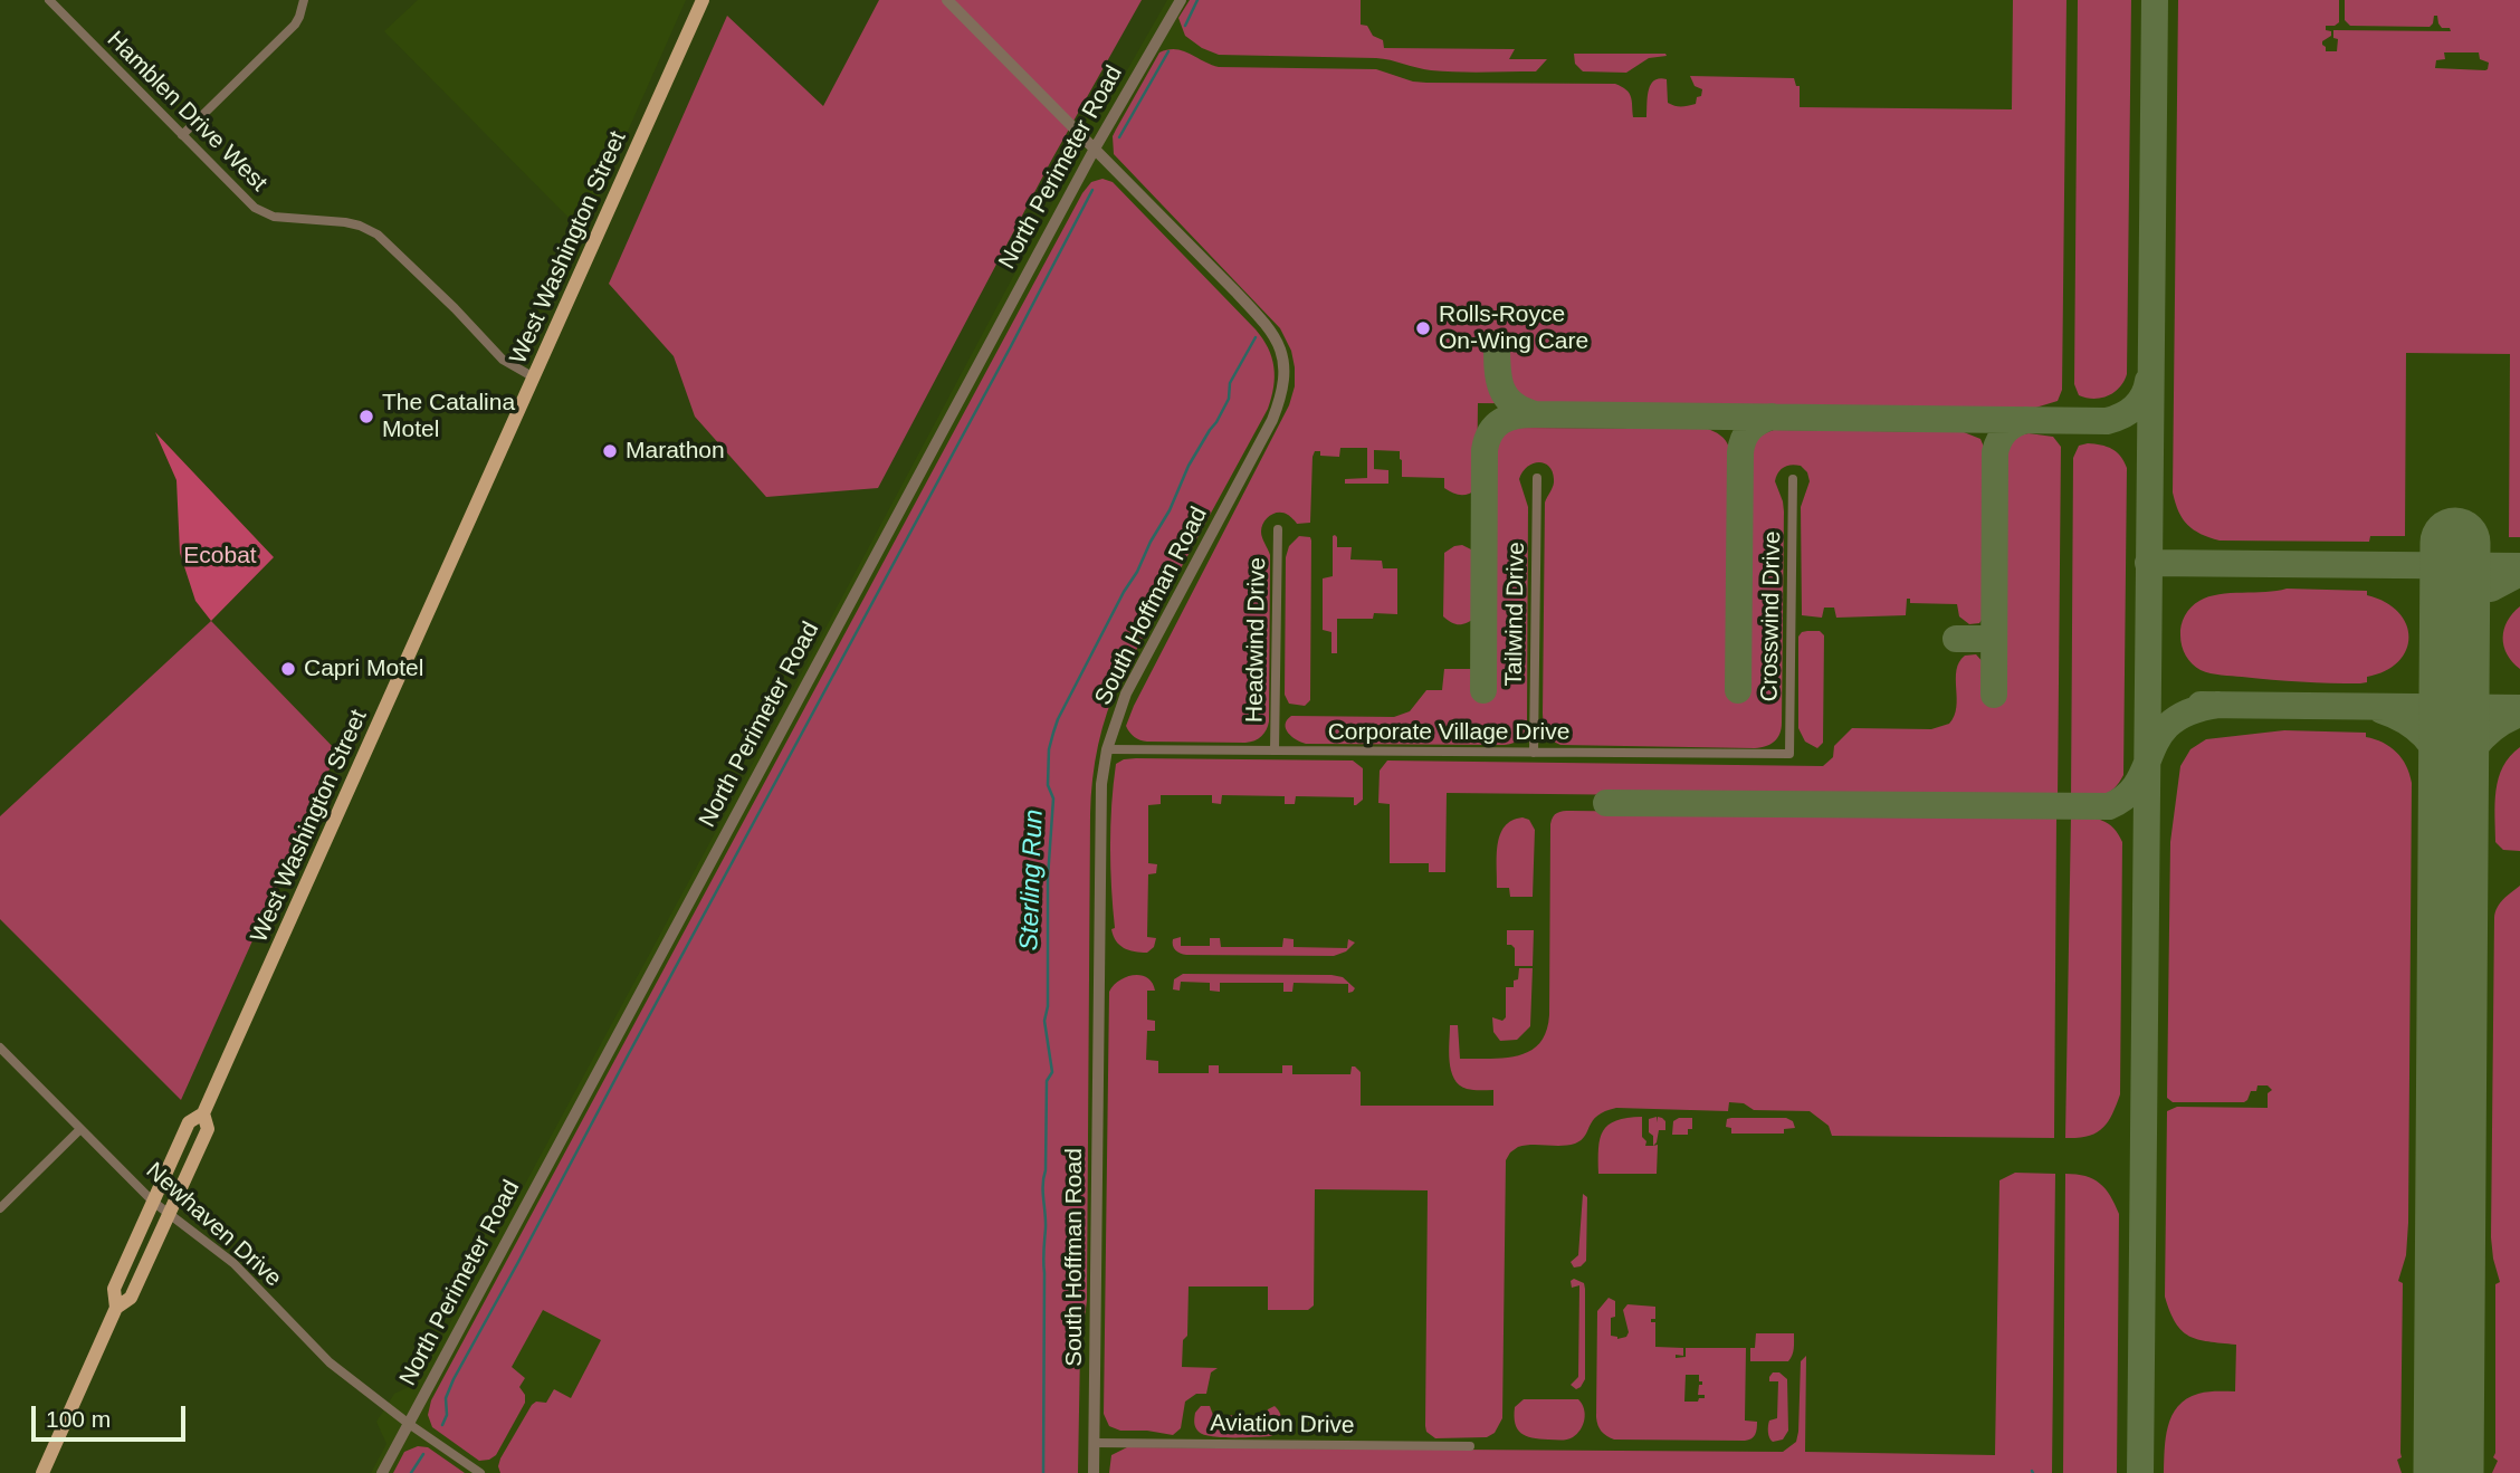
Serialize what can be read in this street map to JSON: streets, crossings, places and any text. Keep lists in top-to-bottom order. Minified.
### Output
{"streets":{"main road":["West Washington Street"],"street":["Hamblen Drive West","North Perimeter Road","South Hoffman Road","Tailwind Drive","Crosswind Drive","Headwind Drive","Corporate Village Drive","Newhaven Drive","Aviation Drive"]},"crossings":[["Hamblen Drive West","West Washington Street"],["North Perimeter Road","South Hoffman Road"],["North Perimeter Road","Newhaven Drive"],["West Washington Street","Newhaven Drive"],["South Hoffman Road","Corporate Village Drive"],["South Hoffman Road","Aviation Drive"],["Tailwind Drive","Corporate Village Drive"],["Crosswind Drive","Corporate Village Drive"],["Headwind Drive","Corporate Village Drive"]],"water":["Sterling Run"],"parks":["Ecobat"],"places":["Rolls-Royce On-Wing Care","The Catalina Motel","Marathon","Capri Motel"],"scale_bar":"100 m"}
